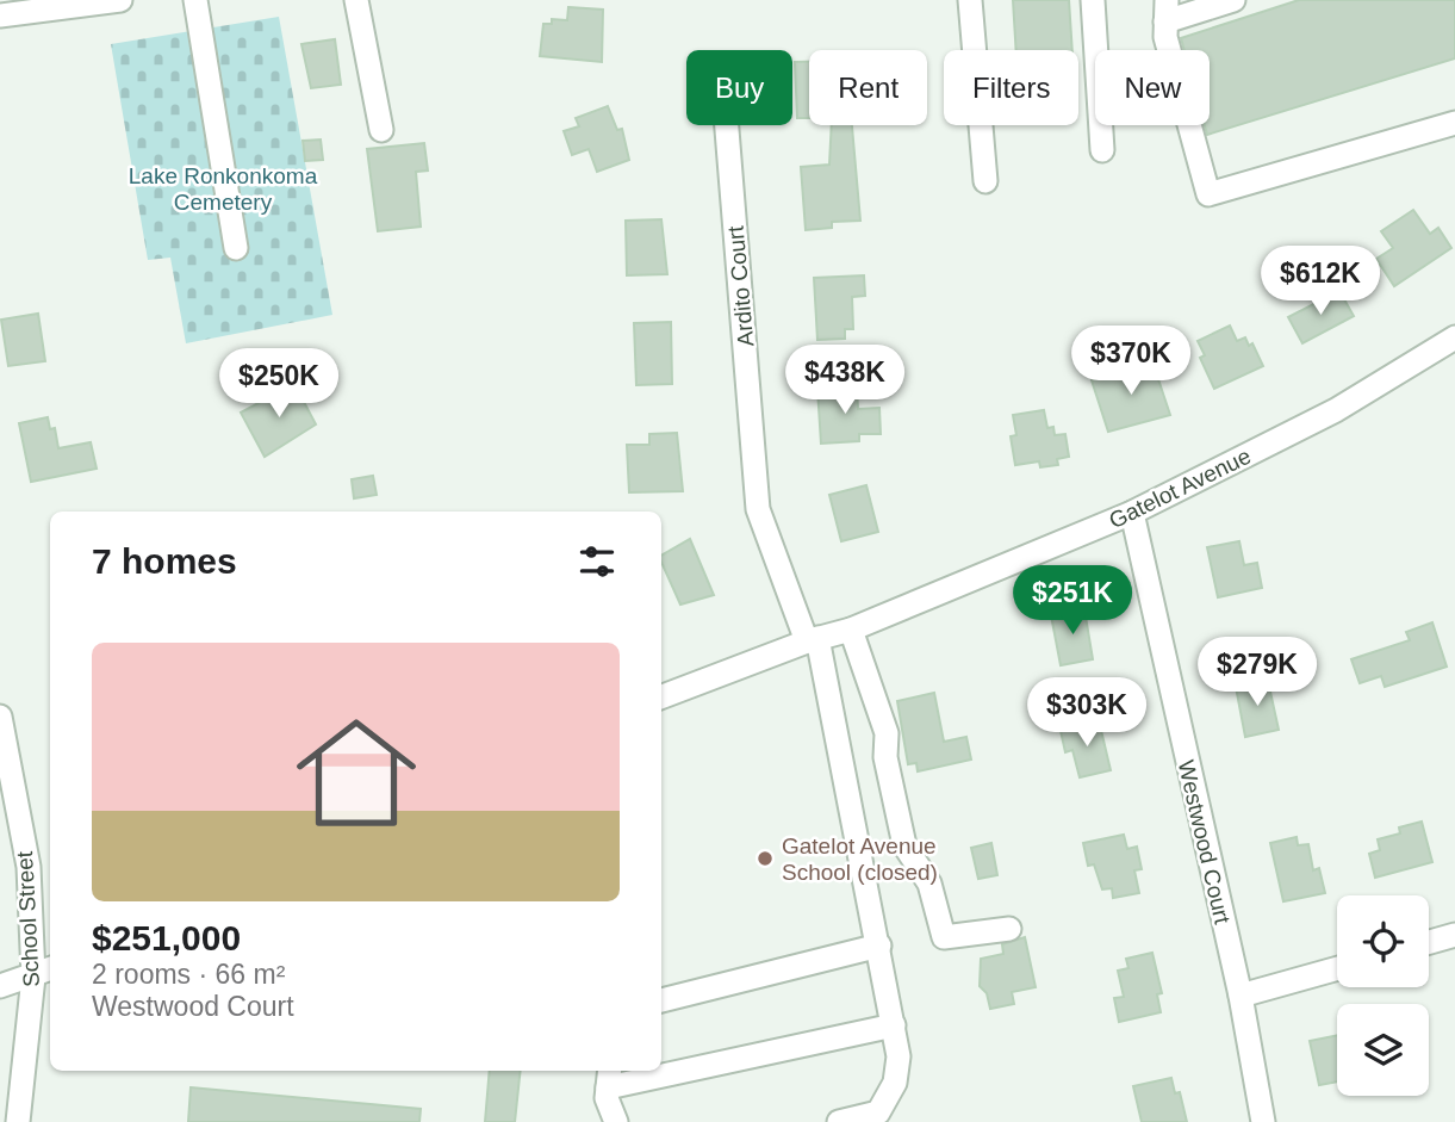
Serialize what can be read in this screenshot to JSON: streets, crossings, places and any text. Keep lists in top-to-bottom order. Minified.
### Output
{"streets":{"street":["Ardito Court","Gatelot Avenue","Westwood Court","School Street"]},"crossings":[["Ardito Court","Gatelot Avenue"],["Gatelot Avenue","Westwood Court"]],"parks":["Lake Ronkonkoma Cemetery"],"places":["Gatelot Avenue School (closed)"],"page":{"chip":["Buy","Rent","Filters","New"],"price":["$612K","$370K","$438K","$250K","$251K","$279K","$303K"],"heading":"7 homes","list":[{"name":"$251,000","note":"2 rooms · 66 m² · Westwood Court"}]}}
